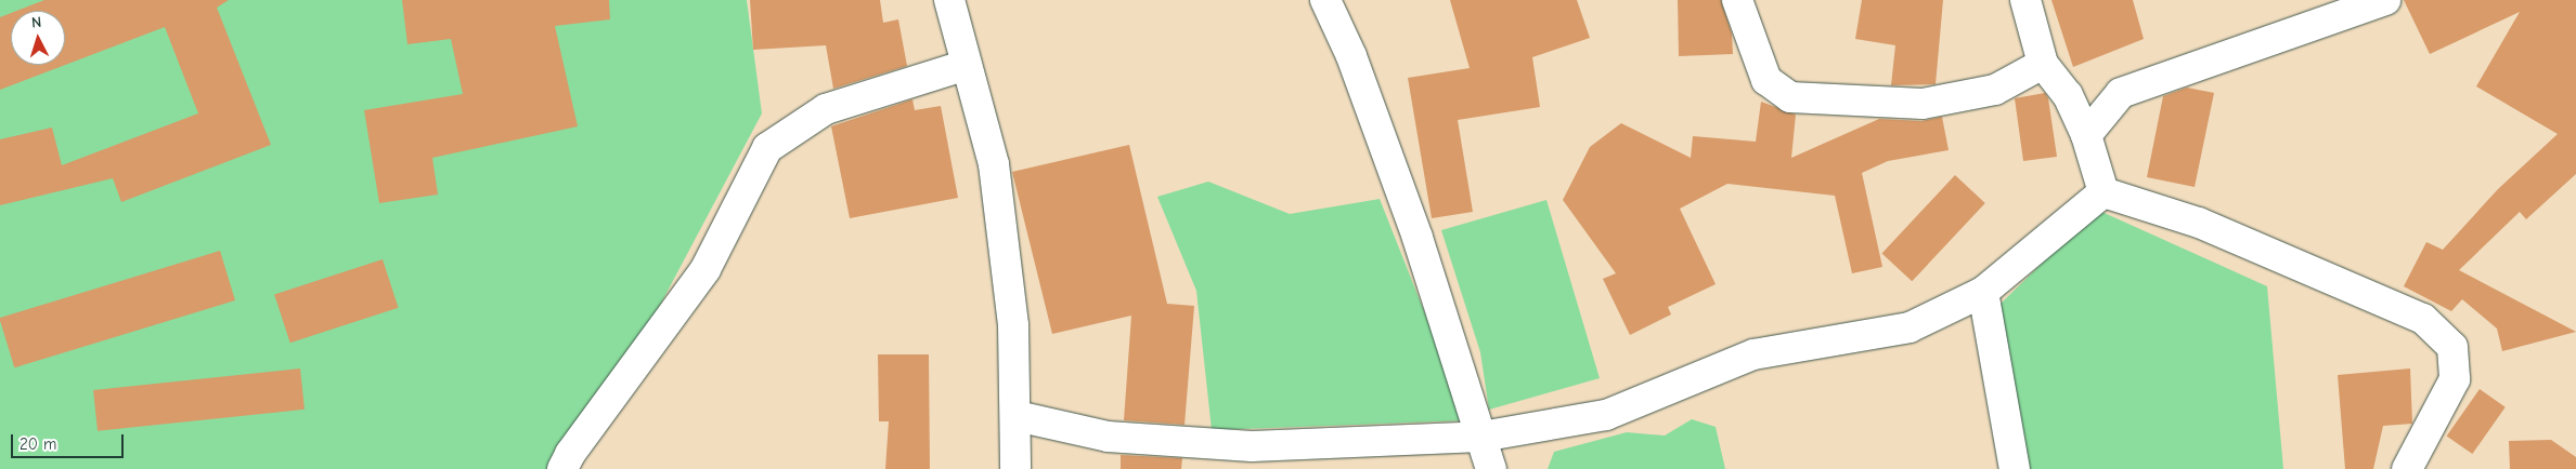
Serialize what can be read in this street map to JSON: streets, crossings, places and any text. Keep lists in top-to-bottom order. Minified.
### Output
{"scale_bar":"20 m","north":"top"}
